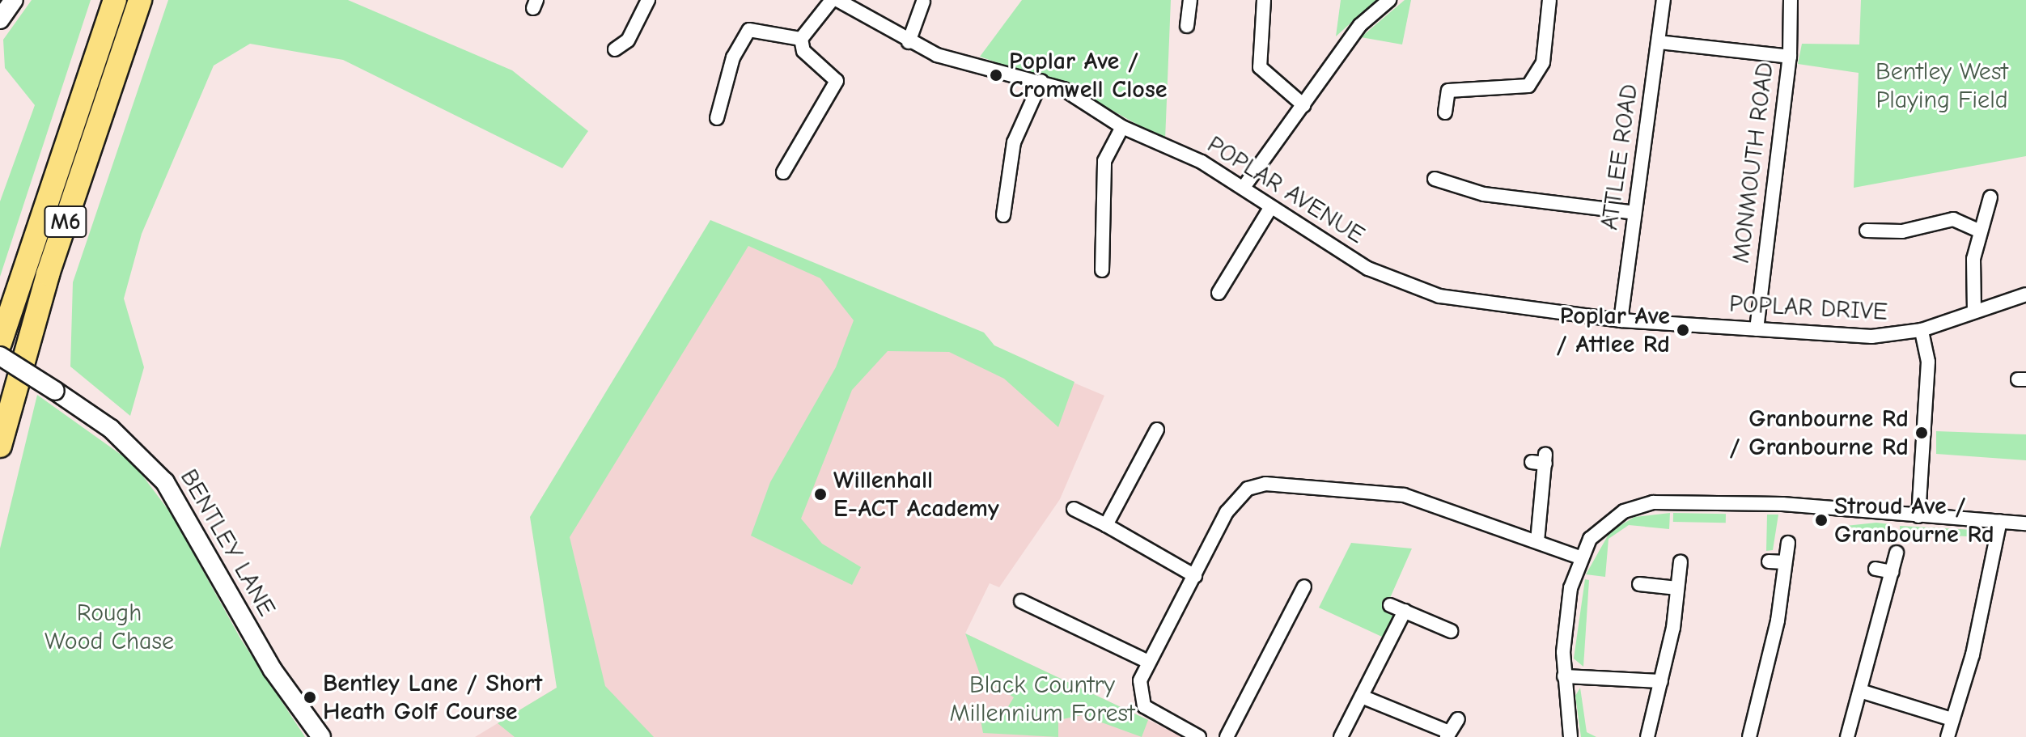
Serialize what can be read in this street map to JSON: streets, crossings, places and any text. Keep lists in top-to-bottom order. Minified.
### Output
{"streets":{"highway":["M6"],"street":["ATTLEE ROAD","MONMOUTH ROAD","POPLAR AVENUE","POPLAR DRIVE","BENTLEY LANE"]},"crossings":[["ATTLEE ROAD","POPLAR AVENUE"],["ATTLEE ROAD","POPLAR DRIVE"],["MONMOUTH ROAD","POPLAR DRIVE"],["POPLAR AVENUE","POPLAR DRIVE"]],"parks":["Bentley West Playing Field","Rough Wood Chase","Black Country Millennium Forest"],"places":["Poplar Ave / Cromwell Close","Poplar Ave / Attlee Rd","Granbourne Rd / Granbourne Rd","Willenhall E-ACT Academy","Stroud Ave / Granbourne Rd","Bentley Lane / Short Heath Golf Course"]}
